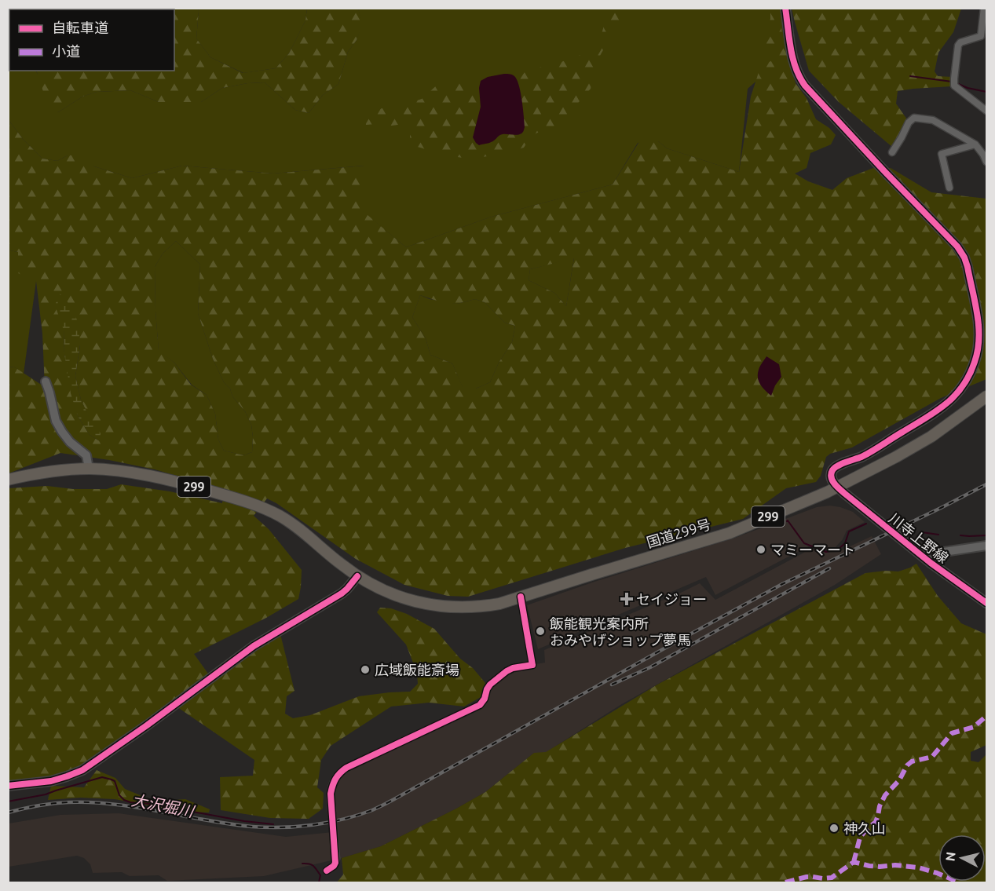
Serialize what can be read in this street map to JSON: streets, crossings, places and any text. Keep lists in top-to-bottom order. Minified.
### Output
{"streets":{"highway":["299","国道299号"],"street":["川寺上野線"]},"crossings":[["299","国道299号"],["国道299号","川寺上野線"]],"water":["大沢堀川"],"places":{"other":["マミーマート","飯能観光案内所 おみやげショップ夢馬","広域飯能斎場","神久山"],"health":["セイジョー"]},"legend":["自転車道","小道"],"north":"left"}
